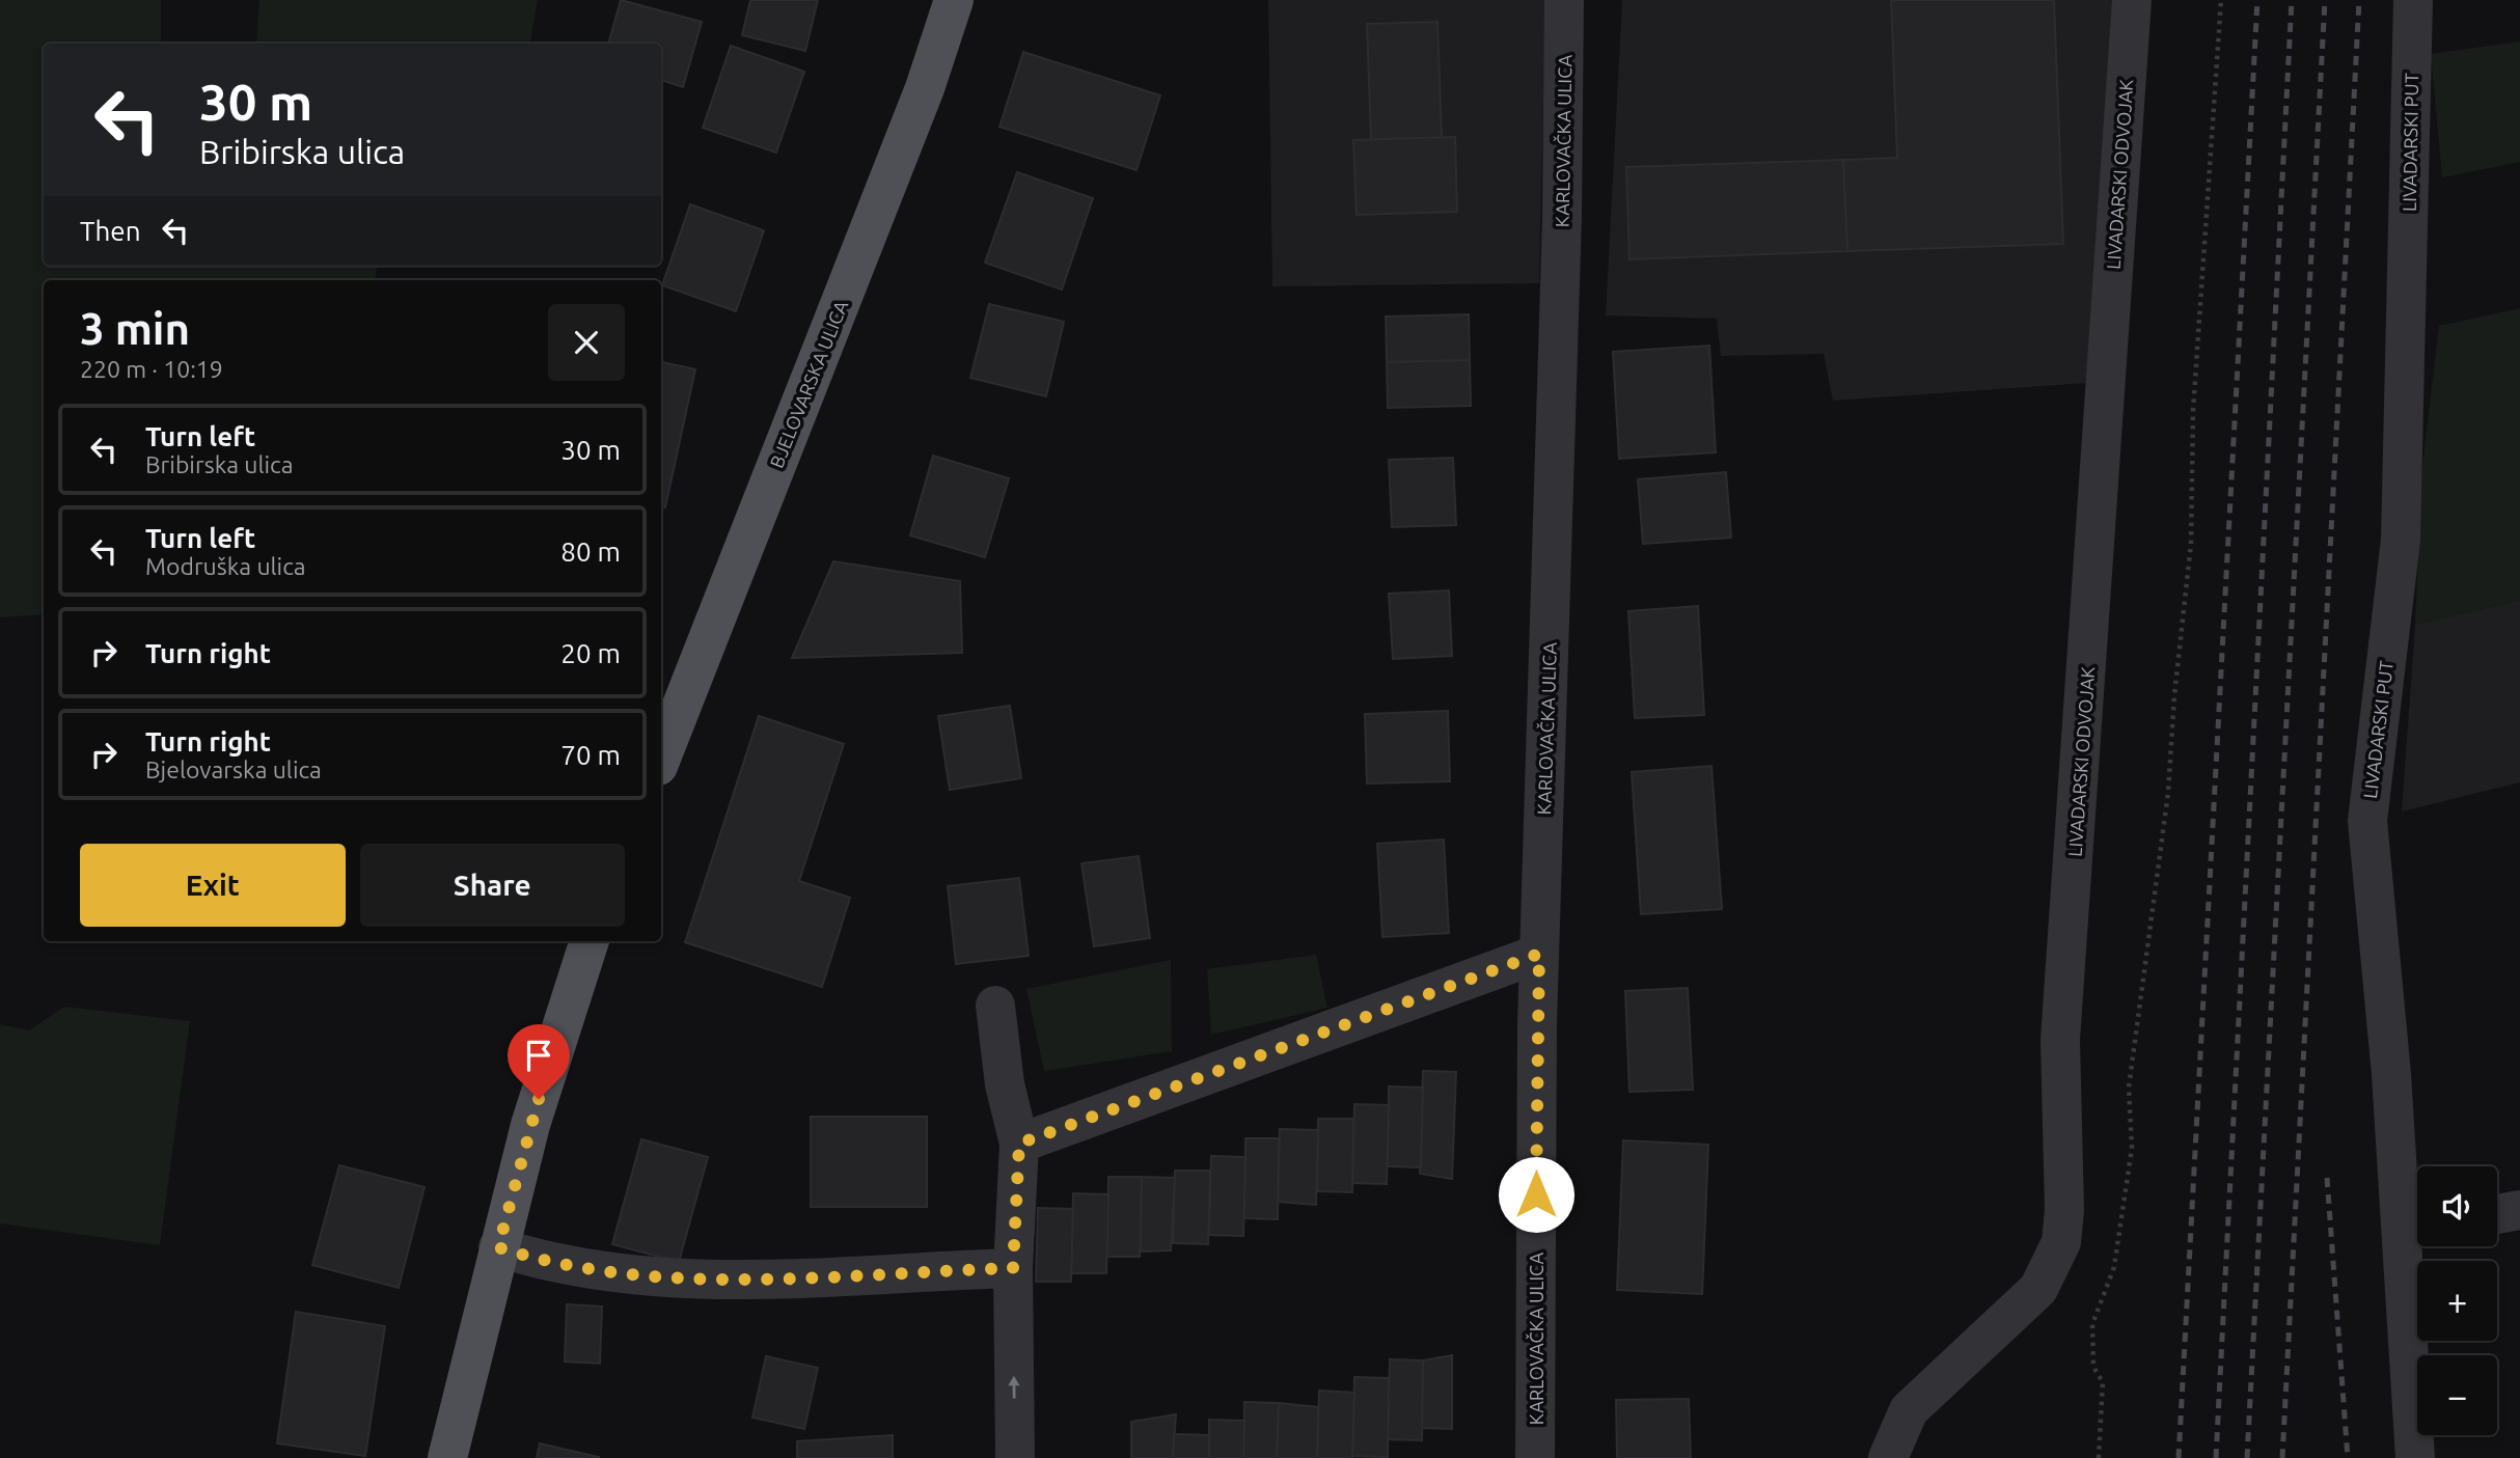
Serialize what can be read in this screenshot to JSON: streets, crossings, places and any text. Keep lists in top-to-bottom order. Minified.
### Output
{"streets":{"main road":["BJELOVARSKA ULICA"],"street":["KARLOVAČKA ULICA","LIVADARSKI PUT","LIVADARSKI ODVOJAK"]},"page":{"turn":["30 m","Bribirska ulica"],"then":"Then","heading":["3 min","220 m · 10:19"],"list":[{"name":"Turn left","note":"Bribirska ulica","value":"30 m"},{"name":"Turn left","note":"Modruška ulica","value":"80 m"},{"name":"Turn right","value":"20 m"},{"name":"Turn right","note":"Bjelovarska ulica","value":"70 m"}],"buttons":["Exit","Share"],"map_buttons":["+","−"]}}
